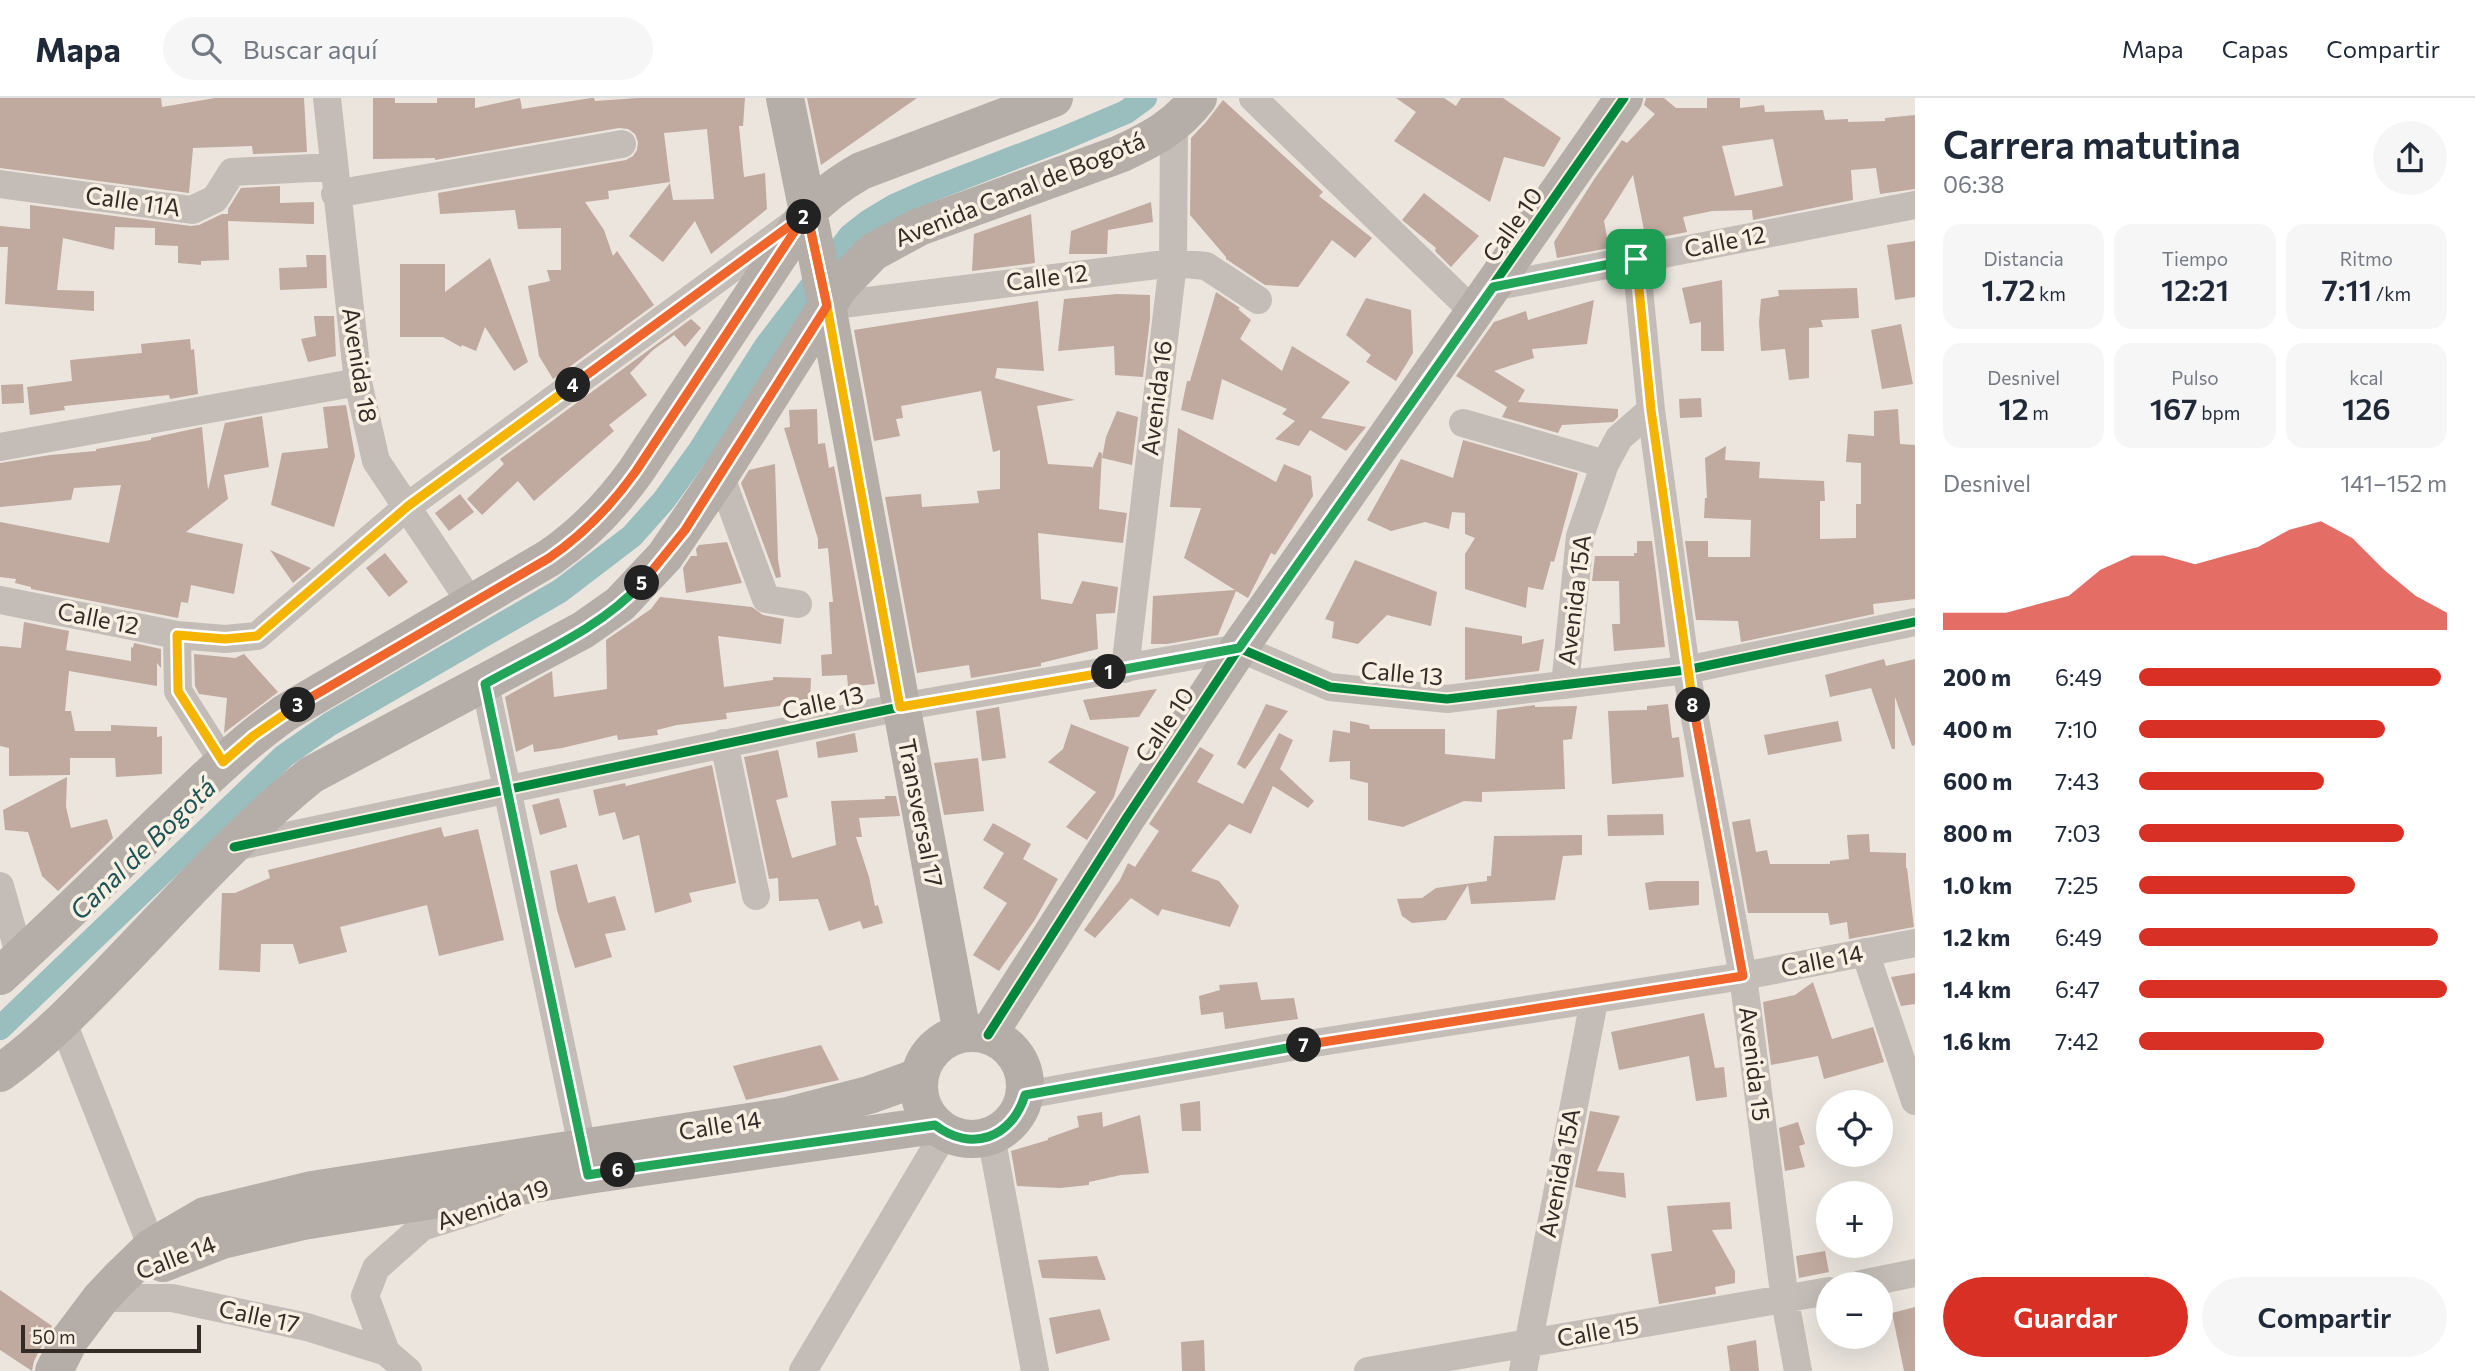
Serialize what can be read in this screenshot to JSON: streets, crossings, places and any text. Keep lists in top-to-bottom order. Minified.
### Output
{"streets":{"main road":["Avenida Canal de Bogotá","Calle 10","Transversal 17","Calle 14"],"street":["Calle 11A","Calle 12","Avenida 18","Avenida 16","Avenida 15A","Calle 13","Avenida 15","Avenida 19","Calle 17","Calle 15"]},"crossings":[["Avenida Canal de Bogotá","Calle 12"],["Avenida Canal de Bogotá","Avenida 16"],["Avenida Canal de Bogotá","Calle 13"],["Avenida Canal de Bogotá","Transversal 17"],["Calle 11A","Avenida 18"],["Calle 10","Calle 12"],["Calle 10","Calle 13"],["Calle 10","Transversal 17"],["Calle 10","Calle 14"],["Calle 12","Avenida 18"],["Calle 12","Avenida 16"],["Calle 12","Transversal 17"],["Calle 12","Avenida 15"],["Avenida 16","Calle 13"],["Avenida 15A","Calle 13"],["Avenida 15A","Calle 14"],["Avenida 15A","Avenida 15"],["Avenida 15A","Calle 15"],["Calle 13","Transversal 17"],["Calle 13","Avenida 15"],["Transversal 17","Calle 14"],["Calle 14","Avenida 15"],["Calle 14","Avenida 19"],["Calle 14","Calle 17"],["Avenida 15","Calle 15"],["Avenida 19","Calle 17"]],"water":["Canal de Bogotá"],"scale_bar":"50 m","page":{"header":"Mapa","search":"Buscar aquí","nav":["Mapa","Capas","Compartir"],"heading":["Carrera matutina","06:38"],"pins":["2","4","5","1","3","8","7","6"],"stats":[["Distancia","1.72 km"],["Tiempo","12:21"],["Ritmo","7:11 /km"],["Desnivel","12 m"],["Pulso","167 bpm"],["kcal","126"]],"chart":["Desnivel","141–152 m"],"list":[{"name":"200 m","note":"6:49"},{"name":"400 m","note":"7:10"},{"name":"600 m","note":"7:43"},{"name":"800 m","note":"7:03"},{"name":"1.0 km","note":"7:25"},{"name":"1.2 km","note":"6:49"},{"name":"1.4 km","note":"6:47"},{"name":"1.6 km","note":"7:42"}],"map_buttons":["+","−"],"buttons":["Guardar","Compartir"],"scale":"50 m"}}
